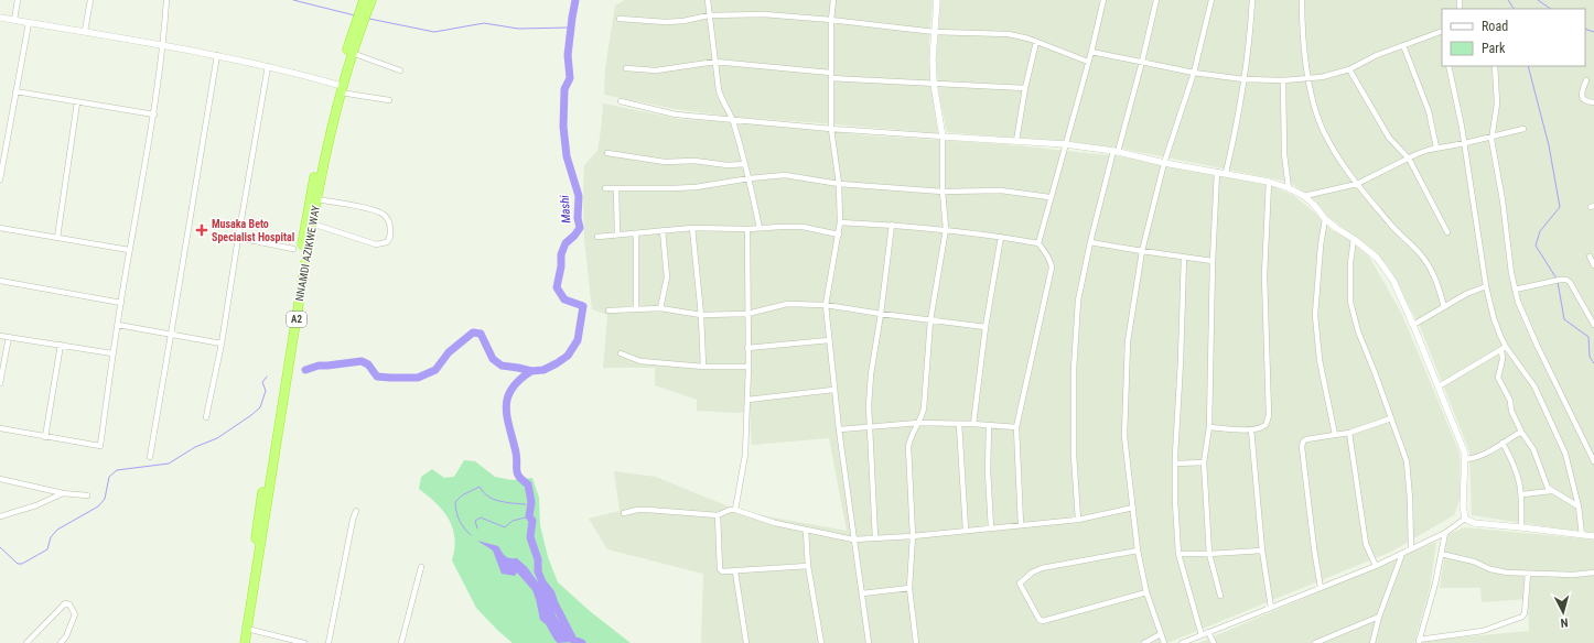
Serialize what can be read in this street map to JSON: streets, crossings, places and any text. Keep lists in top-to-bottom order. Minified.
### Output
{"streets":{"highway":["NNAMDI AZIKWE WAY","A2"]},"water":["Mashi"],"places":{"health":["Musaka Beto Specialist Hospital"]},"legend":["Road","Park"],"north":"bottom"}
